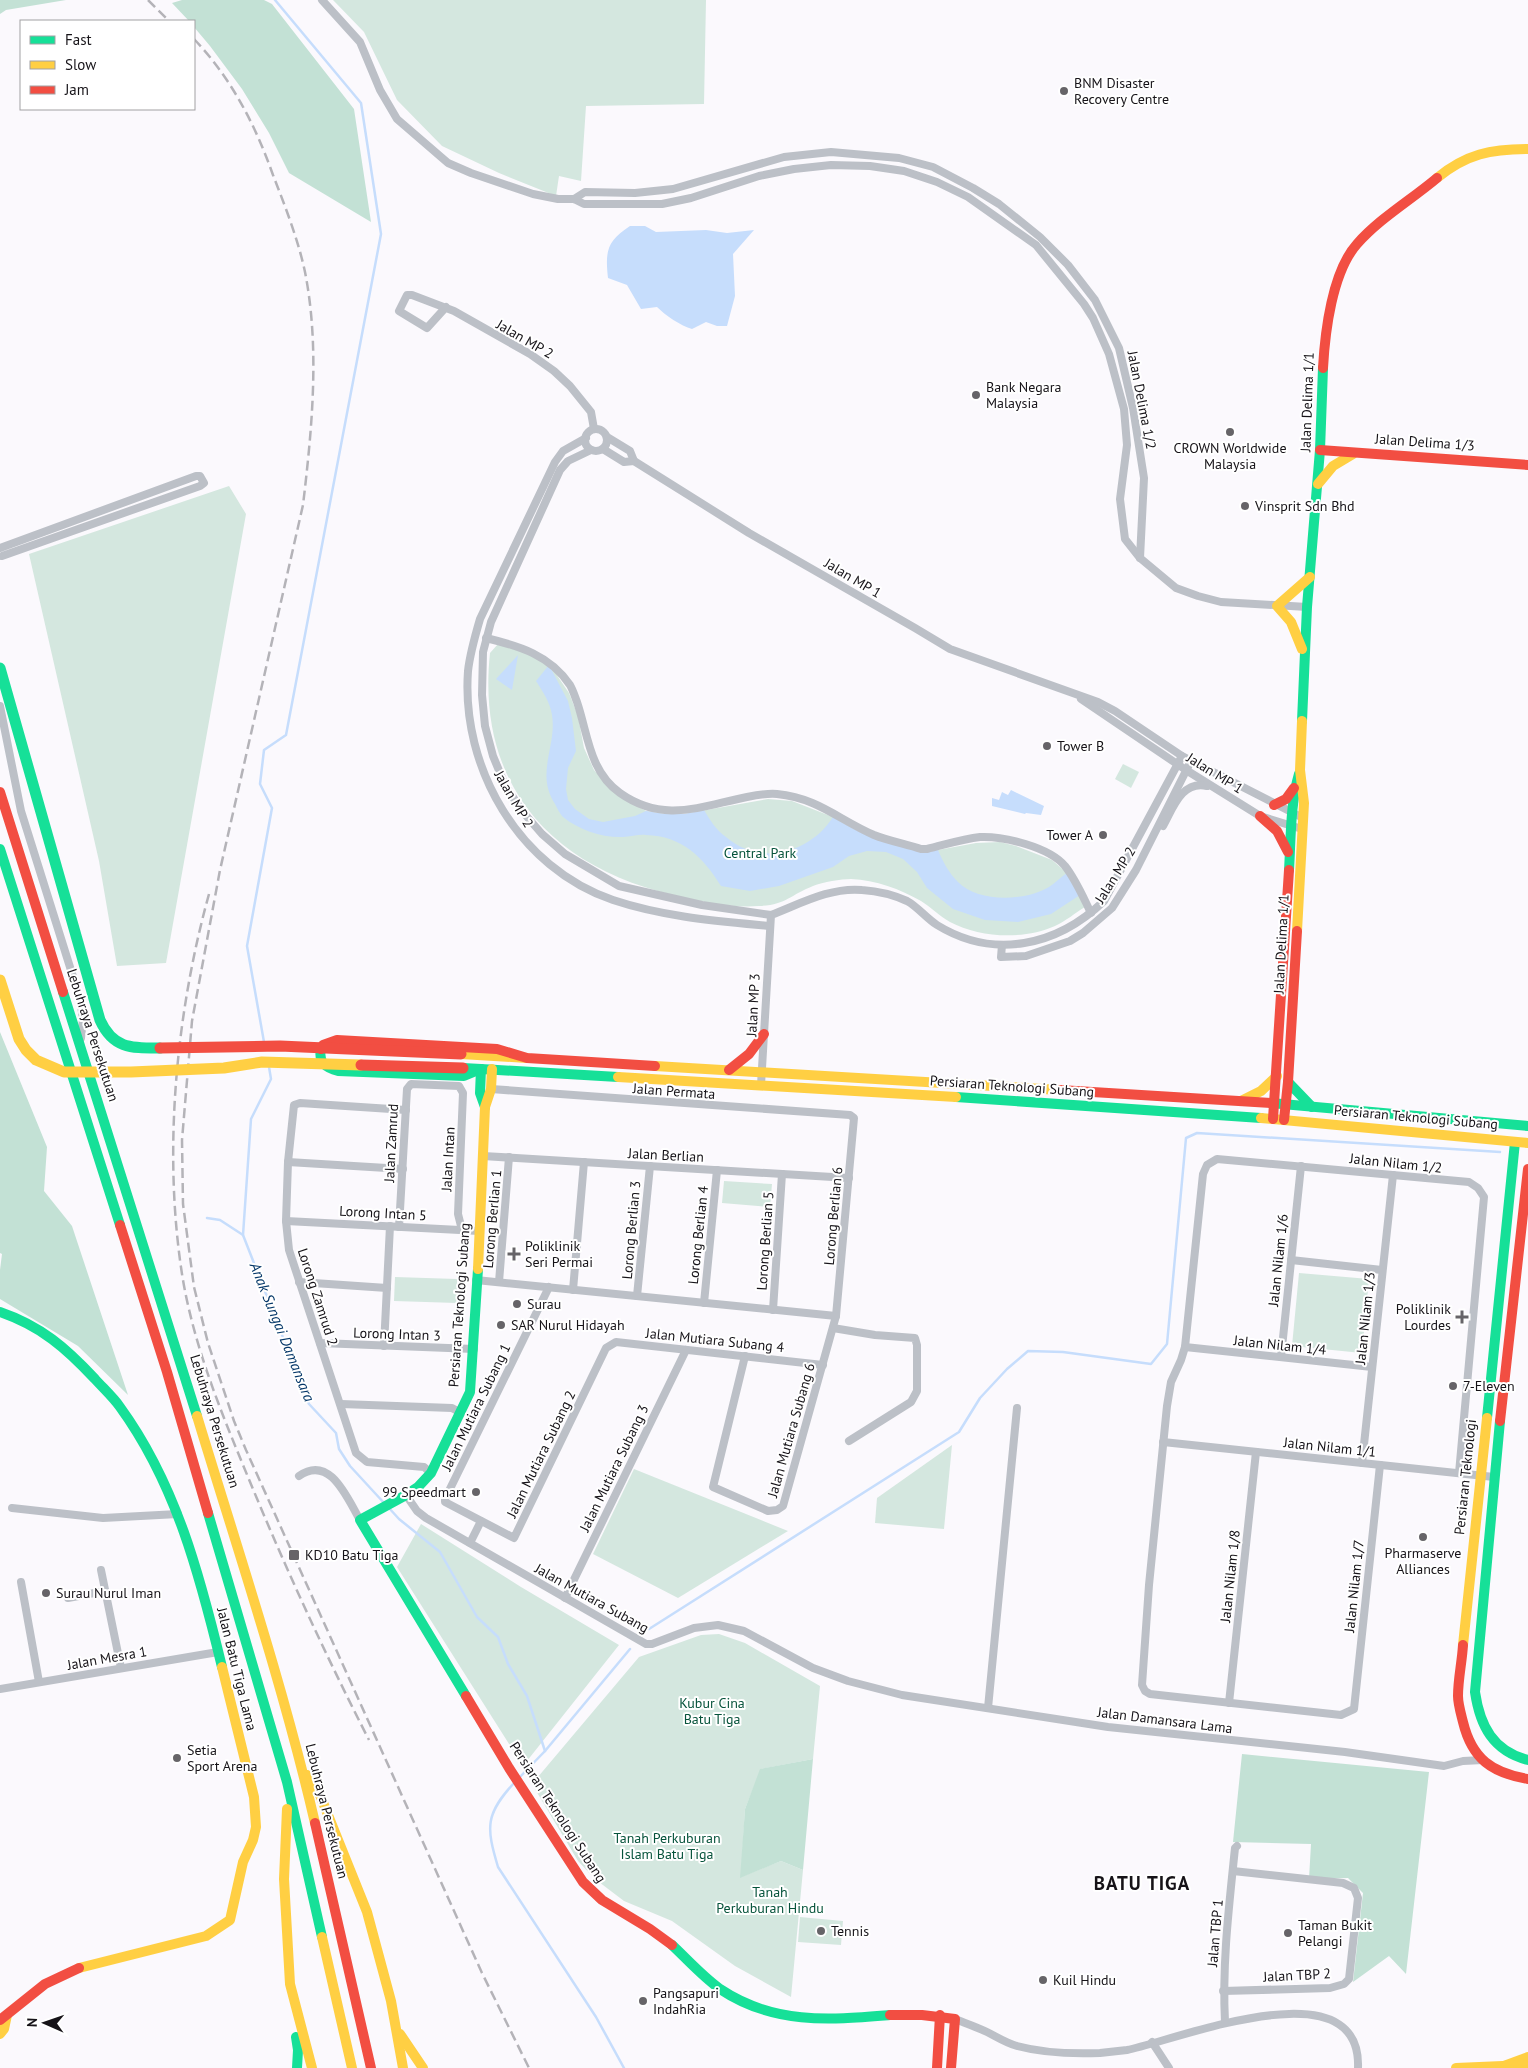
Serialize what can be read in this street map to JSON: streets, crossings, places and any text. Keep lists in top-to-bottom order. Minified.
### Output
{"streets":{"main road":["Jalan Delima 1/1","Jalan Delima 1/3","Lebuhraya Persekutuan","Persiaran Teknologi Subang","Persiaran Teknologi","Jalan Batu Tiga Lama"],"street":["Jalan MP 2","Jalan Delima 1/2","Jalan MP 1","Jalan MP 3","Jalan Permata","Jalan Zamrud","Jalan Berlian","Jalan Intan","Jalan Nilam 1/2","Lorong Intan 5","Lorong Berlian 6","Lorong Berlian 1","Lorong Berlian 3","Lorong Berlian 4","Lorong Berlian 5","Jalan Nilam 1/6","Lorong Zamrud 2","Jalan Nilam 1/3","Lorong Intan 3","Jalan Mutiara Subang 4","Jalan Nilam 1/4","Jalan Mutiara Subang 1","Jalan Mutiara Subang 6","Jalan Nilam 1/1","Jalan Mutiara Subang 2","Jalan Mutiara Subang 3","Jalan Nilam 1/8","Jalan Nilam 1/7","Jalan Mutiara Subang","Jalan Mesra 1","Jalan Damansara Lama","Jalan TBP 1","Jalan TBP 2"]},"crossings":[["Jalan MP 2","Jalan MP 1"],["Jalan MP 2","Jalan MP 3"],["Jalan Delima 1/2","Jalan Delima 1/1"],["Jalan Delima 1/1","Jalan Delima 1/3"],["Jalan Delima 1/1","Jalan MP 1"],["Jalan Delima 1/1","Persiaran Teknologi Subang"],["Jalan MP 3","Persiaran Teknologi Subang"],["Persiaran Teknologi Subang","Jalan Permata"],["Persiaran Teknologi Subang","Jalan Berlian"],["Persiaran Teknologi Subang","Lorong Intan 5"],["Persiaran Teknologi Subang","Lorong Zamrud 2"],["Persiaran Teknologi Subang","Lorong Intan 3"],["Persiaran Teknologi Subang","Persiaran Teknologi"],["Persiaran Teknologi Subang","Jalan Mutiara Subang"],["Persiaran Teknologi Subang","Jalan TBP 1"],["Jalan Permata","Lorong Berlian 6"],["Jalan Zamrud","Jalan Intan"],["Jalan Zamrud","Lorong Intan 5"],["Jalan Zamrud","Lorong Zamrud 2"],["Jalan Berlian","Lorong Berlian 6"],["Jalan Berlian","Lorong Berlian 1"],["Jalan Berlian","Lorong Berlian 3"],["Jalan Berlian","Lorong Berlian 4"],["Jalan Berlian","Lorong Berlian 5"],["Jalan Intan","Lorong Intan 5"],["Jalan Nilam 1/2","Jalan Nilam 1/6"],["Jalan Nilam 1/2","Jalan Nilam 1/3"],["Jalan Nilam 1/2","Jalan Nilam 1/4"],["Jalan Nilam 1/2","Jalan Nilam 1/1"],["Lorong Intan 5","Lorong Zamrud 2"],["Lorong Berlian 6","Jalan Mutiara Subang 6"],["Jalan Nilam 1/6","Jalan Nilam 1/4"],["Lorong Zamrud 2","Lorong Intan 3"],["Jalan Nilam 1/3","Jalan Nilam 1/4"],["Jalan Nilam 1/3","Jalan Nilam 1/1"],["Jalan Mutiara Subang 4","Jalan Mutiara Subang 6"],["Jalan Mutiara Subang 4","Jalan Mutiara Subang 2"],["Jalan Mutiara Subang 4","Jalan Mutiara Subang 3"],["Jalan Mutiara Subang 1","Jalan Mutiara Subang 2"],["Jalan Nilam 1/1","Persiaran Teknologi"],["Jalan Nilam 1/1","Jalan Nilam 1/8"],["Jalan Nilam 1/1","Jalan Nilam 1/7"],["Jalan Mutiara Subang 3","Jalan Mutiara Subang"],["Persiaran Teknologi","Jalan Damansara Lama"],["Jalan Nilam 1/8","Jalan Nilam 1/7"],["Jalan Mutiara Subang","Jalan Damansara Lama"],["Jalan Mesra 1","Jalan Batu Tiga Lama"],["Jalan TBP 1","Jalan TBP 2"]],"districts":["BATU TIGA"],"water":["Anak Sungai Damansara"],"parks":["Central Park","Kubur Cina Batu Tiga","Tanah Perkuburan Islam Batu Tiga","Tanah Perkuburan Hindu"],"places":{"other":["BNM Disaster Recovery Centre","Bank Negara Malaysia","CROWN Worldwide Malaysia","Vinsprit Sdn Bhd","Tower B","Tower A","Surau","SAR Nurul Hidayah","7-Eleven","99 Speedmart","Pharmaserve Alliances","Surau Nurul Iman","Setia Sport Arena","Tennis","Taman Bukit Pelangi","Kuil Hindu","Pangsapuri IndahRia"],"health":["Poliklinik Seri Permai","Poliklinik Lourdes"],"transit":["KD10 Batu Tiga"]},"legend":["Fast","Slow","Jam"],"north":"left"}
